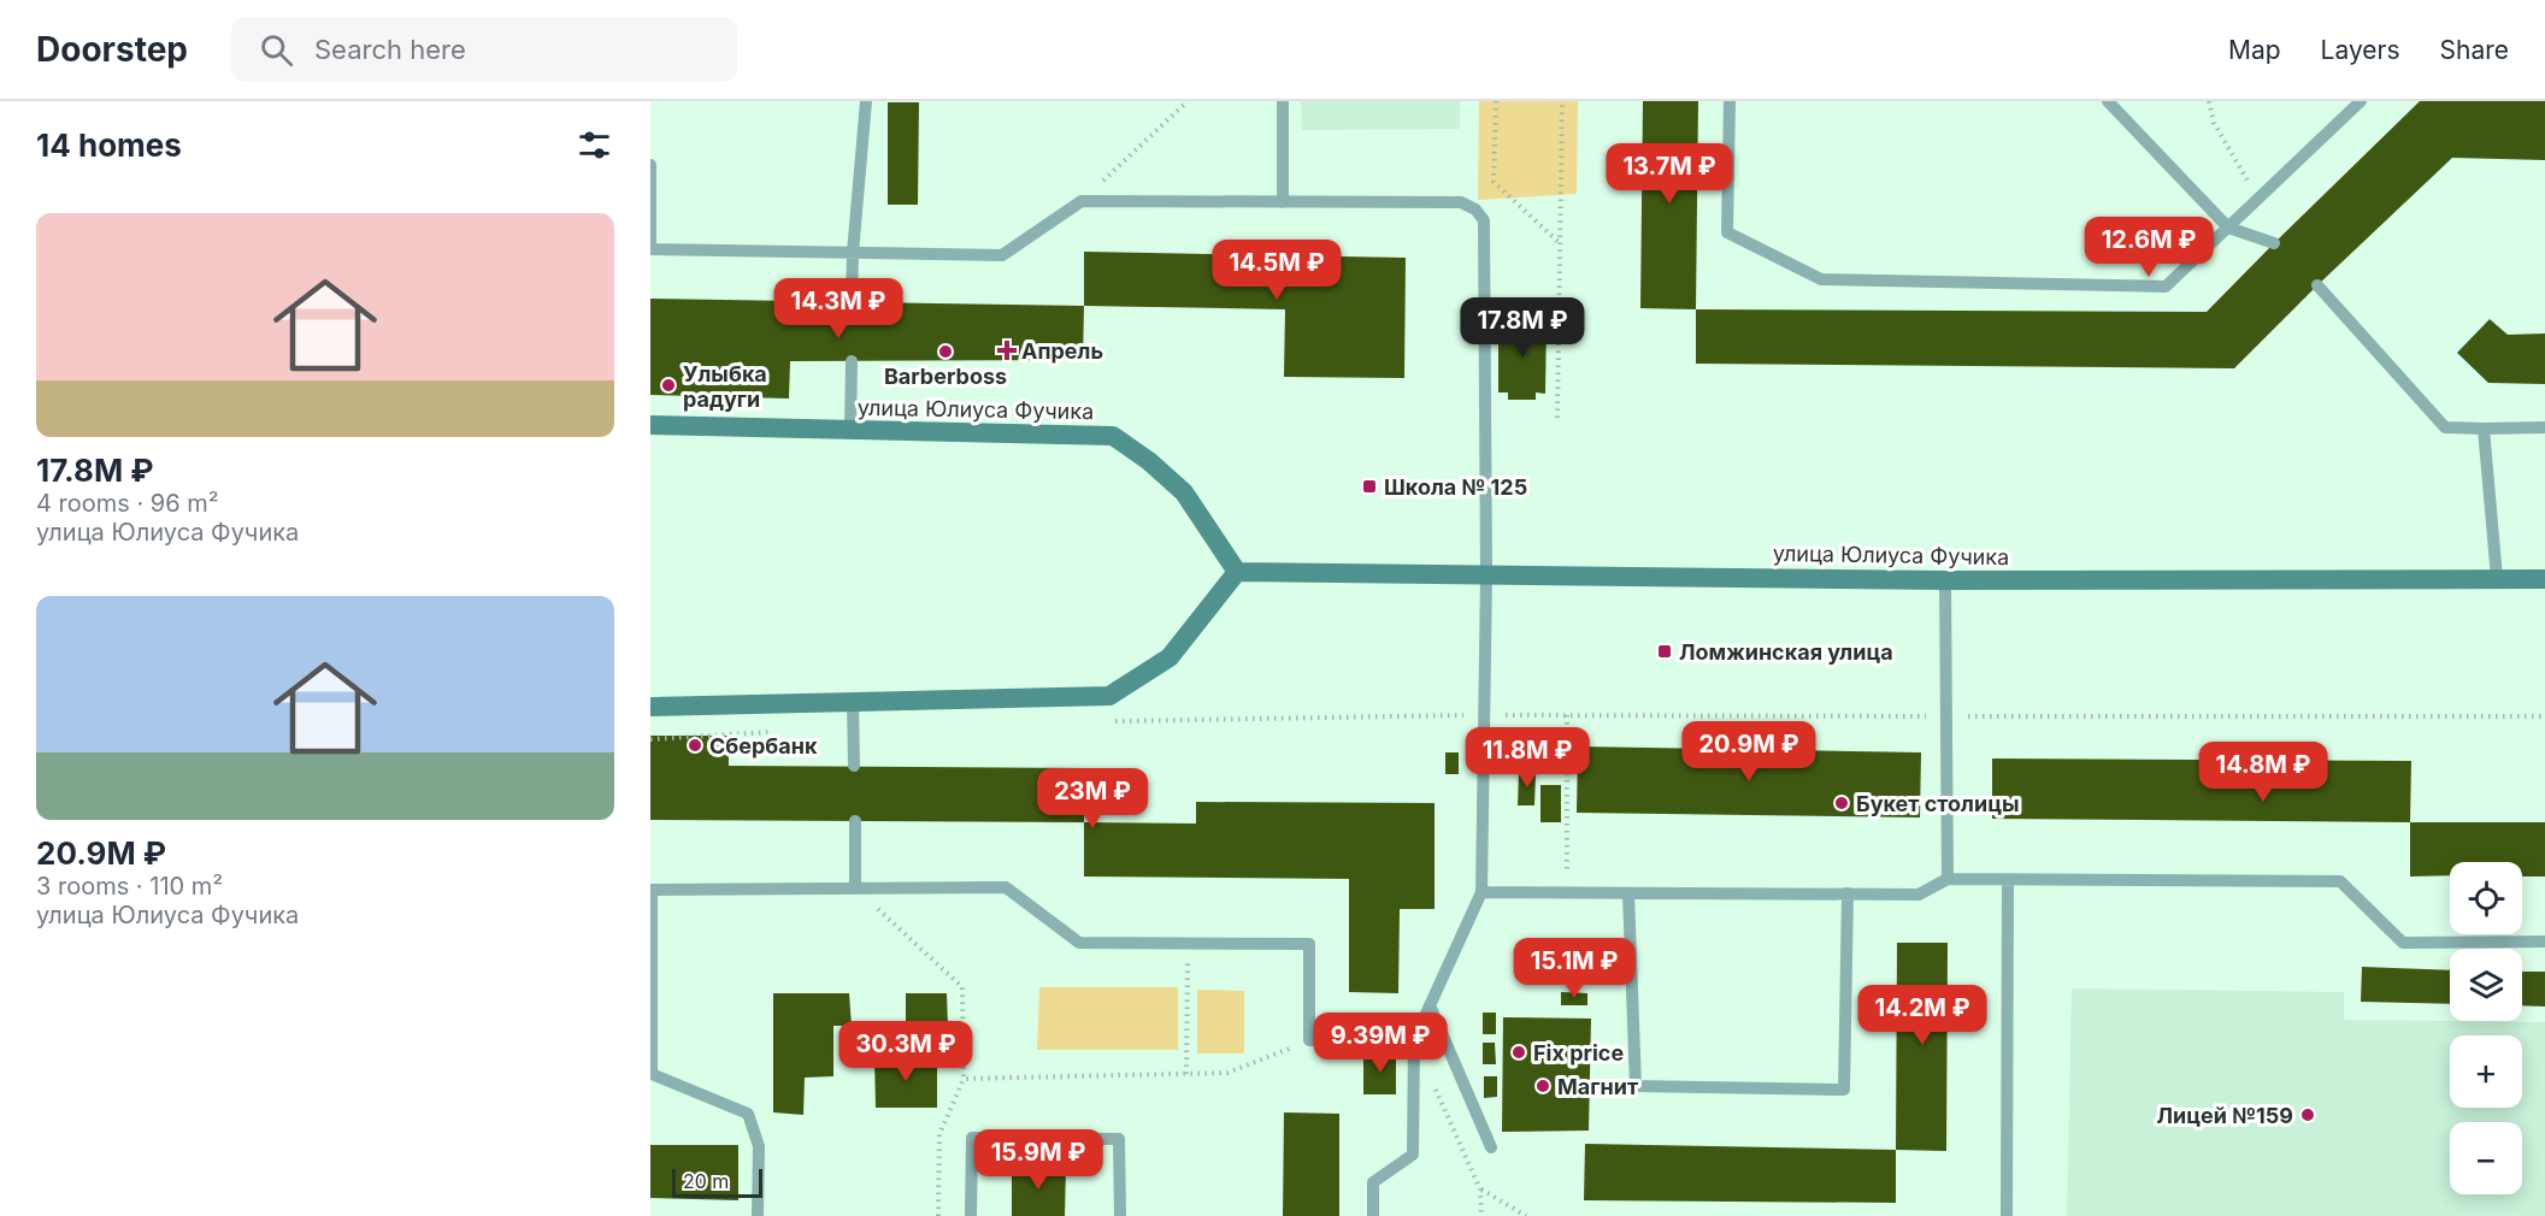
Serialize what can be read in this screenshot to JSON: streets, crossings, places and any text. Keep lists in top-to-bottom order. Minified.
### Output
{"streets":{"main road":["улица Юлиуса Фучика"]},"places":{"health":["Апрель"],"other":["Barberboss","Улыбка радуги","Сбербанк","Букет столицы","Fix price","Магнит","Лицей №159"],"transit":["Школа № 125","Ломжинская улица"]},"scale_bar":"20 m","page":{"header":"Doorstep","search":"Search here","nav":["Map","Layers","Share"],"heading":"14 homes","price":["13.7M ₽","12.6M ₽","14.5M ₽","14.3M ₽","17.8M ₽","20.9M ₽","11.8M ₽","14.8M ₽","23M ₽","15.1M ₽","14.2M ₽","9.39M ₽","30.3M ₽","15.9M ₽"],"list":[{"name":"17.8M ₽","note":"4 rooms · 96 m² · улица Юлиуса Фучика"},{"name":"20.9M ₽","note":"3 rooms · 110 m² · улица Юлиуса Фучика"}],"map_buttons":["+","−"],"scale":"20 m"}}
